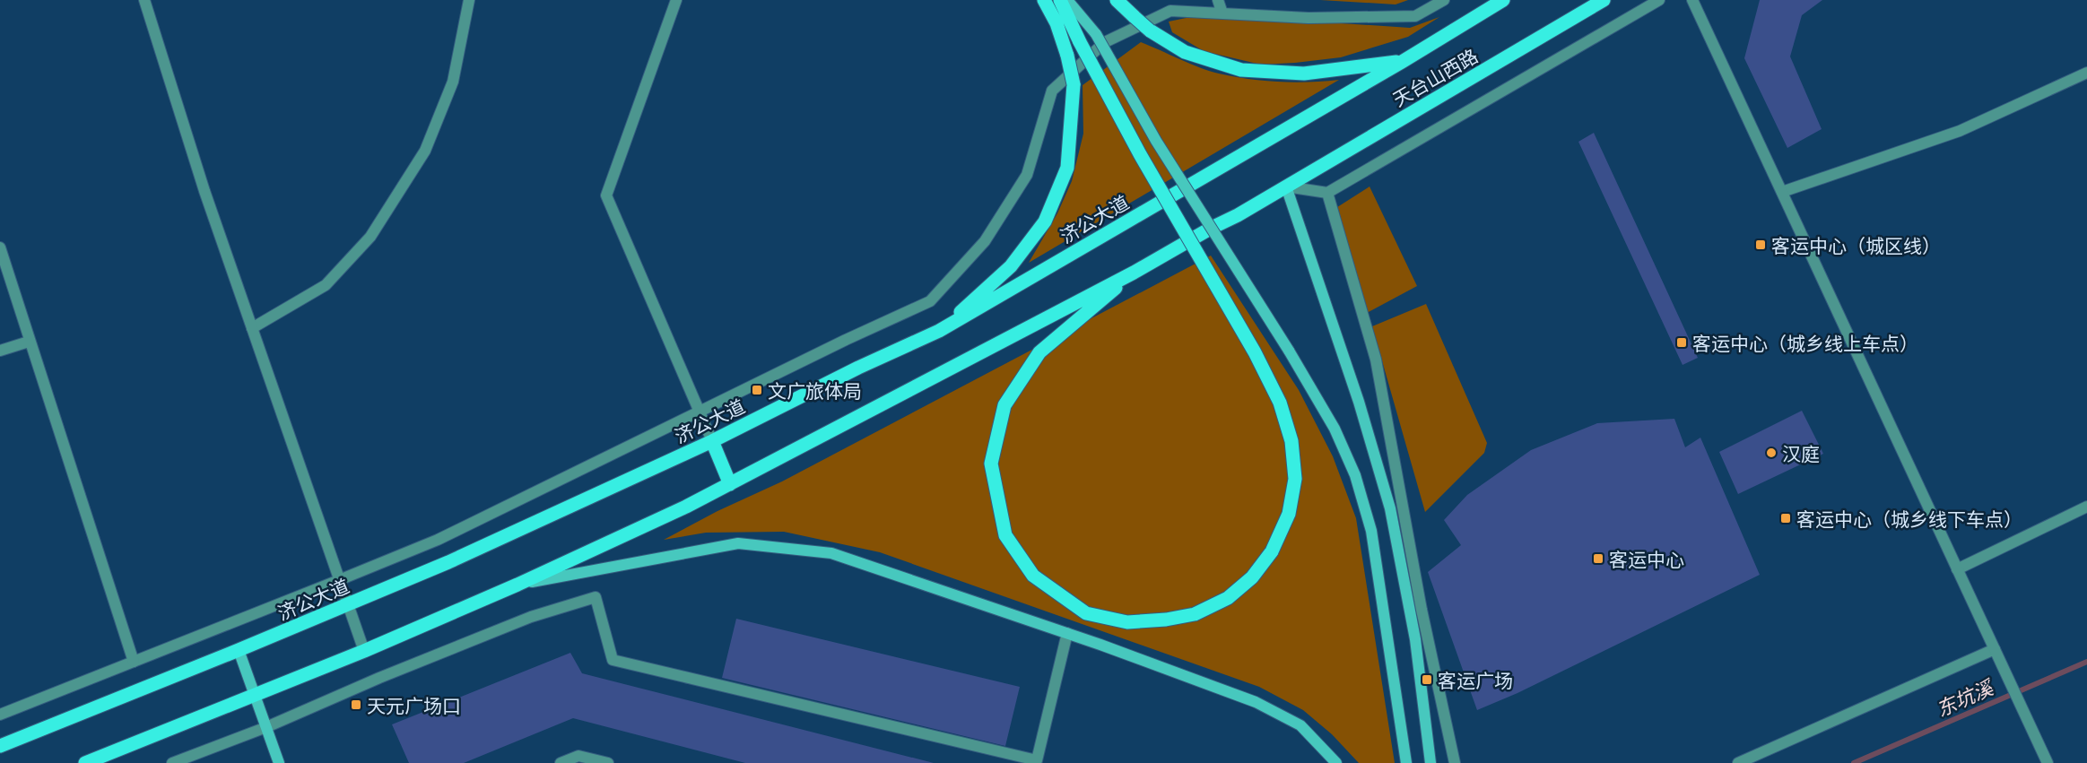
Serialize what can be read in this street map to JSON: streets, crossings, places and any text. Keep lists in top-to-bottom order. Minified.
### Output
{"streets":{"main road":["天台山西路","济公大道"]},"crossings":[["天台山西路","济公大道"]],"water":["东坑溪"],"places":{"transit":["客运中心（城区线）","客运中心（城乡线上车点）","文广旅体局","客运中心（城乡线下车点）","客运中心","客运广场","天元广场口"],"other":["汉庭"]}}
